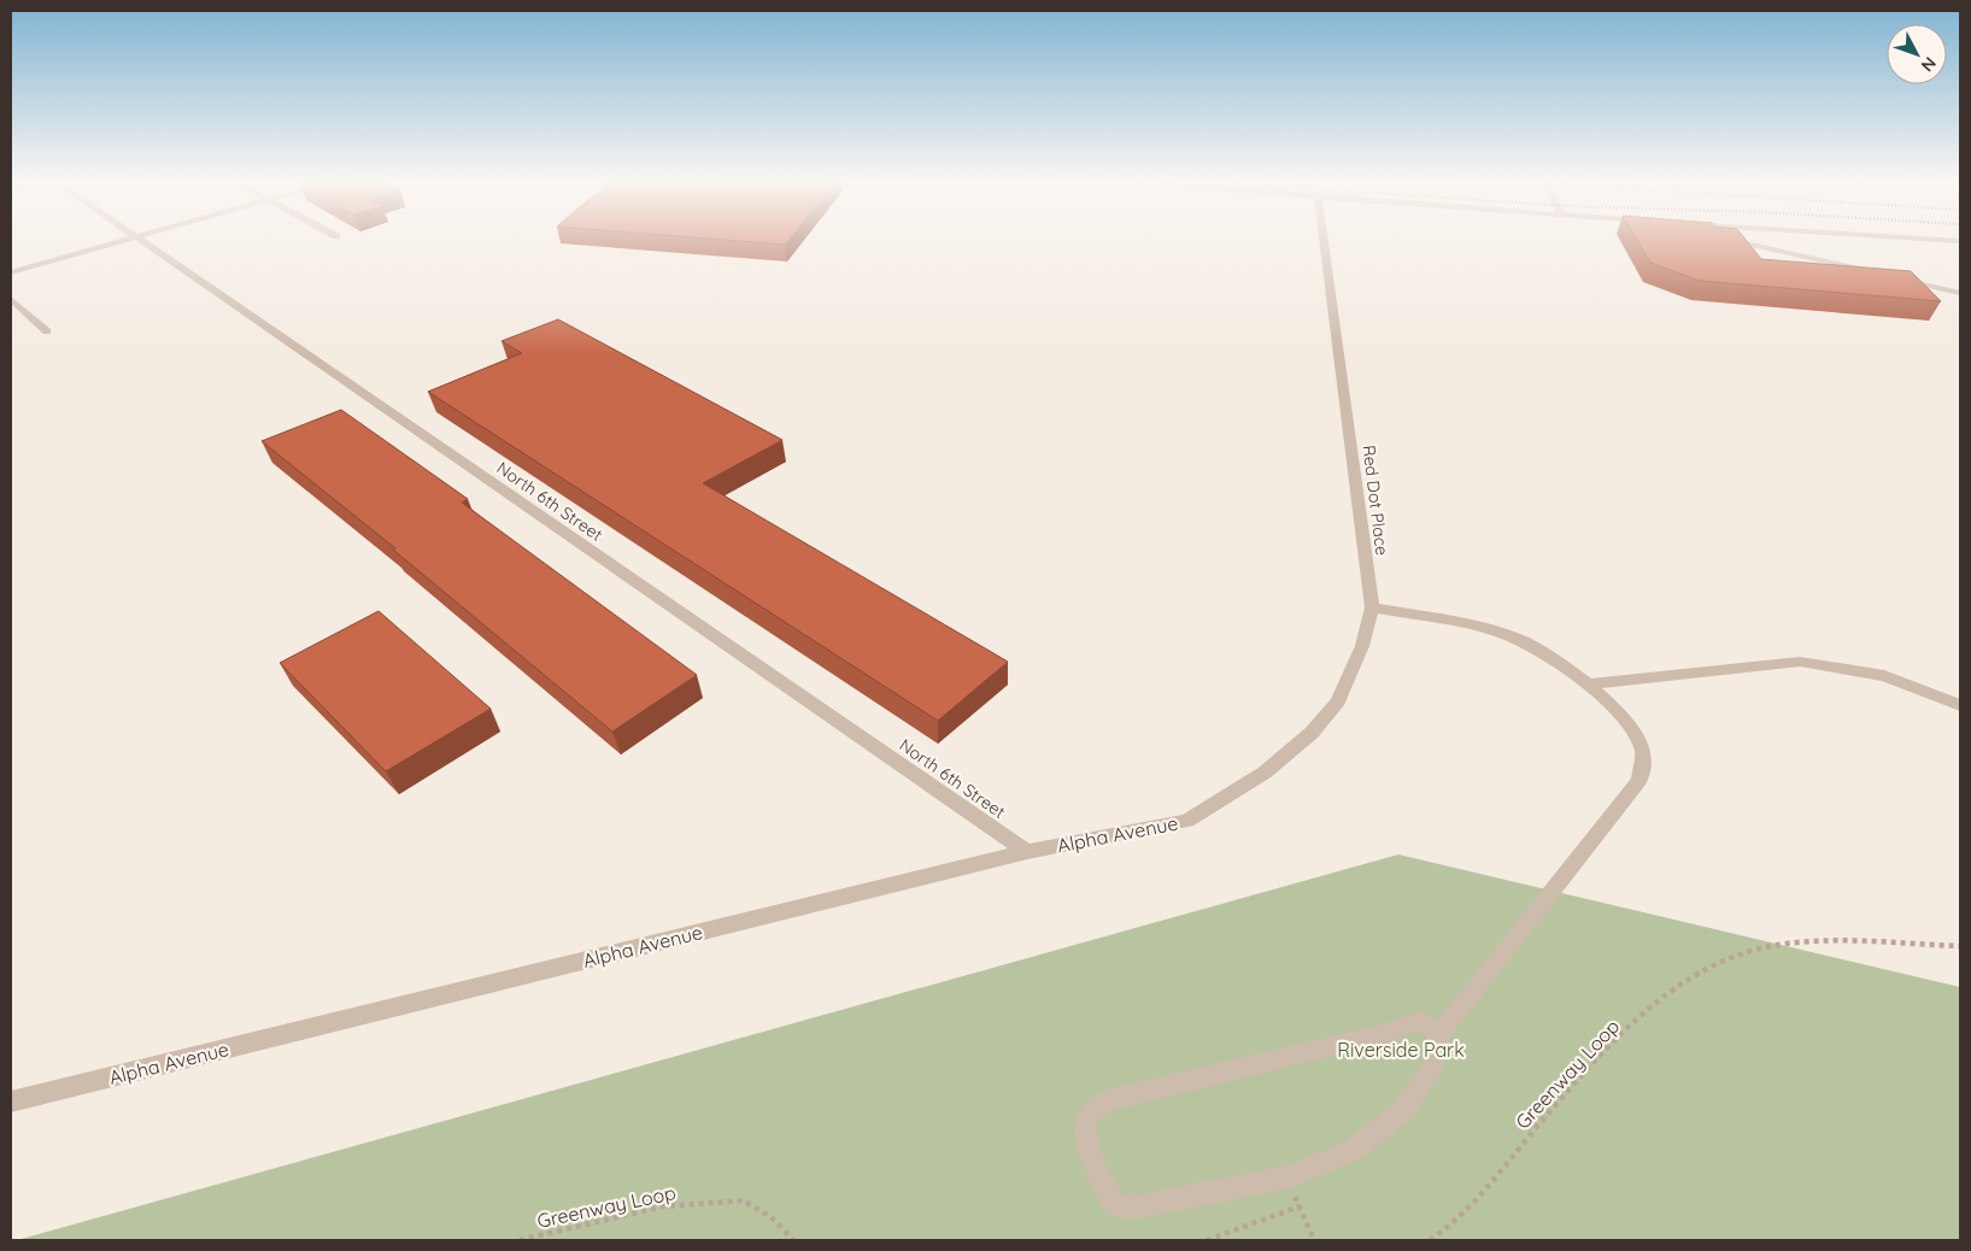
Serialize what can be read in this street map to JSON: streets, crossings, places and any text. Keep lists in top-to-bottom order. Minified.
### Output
{"streets":{"street":["Red Dot Place","North 6th Street","Alpha Avenue"],"path":["Greenway Loop"]},"crossings":[["Red Dot Place","Alpha Avenue"],["North 6th Street","Alpha Avenue"]],"parks":["Riverside Park"],"north":"bottom right"}
